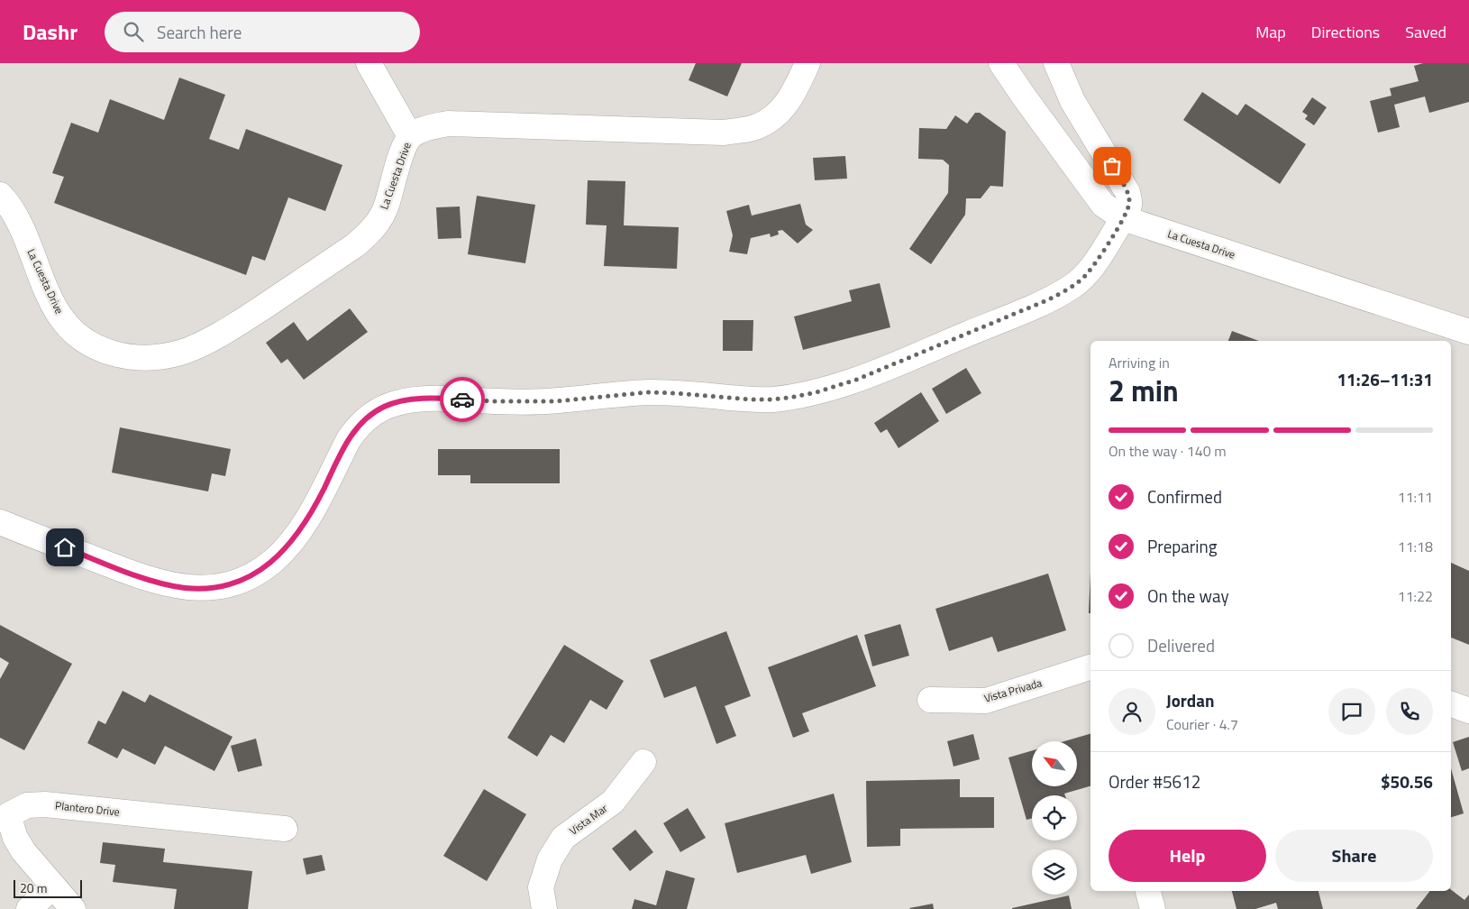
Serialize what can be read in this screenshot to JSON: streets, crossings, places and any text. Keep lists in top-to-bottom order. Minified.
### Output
{"streets":{"street":["La Cuesta Drive","Vista Privada","Plantero Drive","Vista Mar"]},"scale_bar":"20 m","north":"top left","page":{"header":"Dashr","search":"Search here","nav":["Map","Directions","Saved"],"heading":["2 min","Arriving in","11:26–11:31"],"panel":["Jordan","Courier · 4.7","Order #5612","$50.56"],"bar":"On the way · 140 m","list":[["Confirmed","11:11"],["Preparing","11:18"],["On the way","11:22"],"Delivered"],"buttons":["Help","Share"],"scale":"20 m"}}
